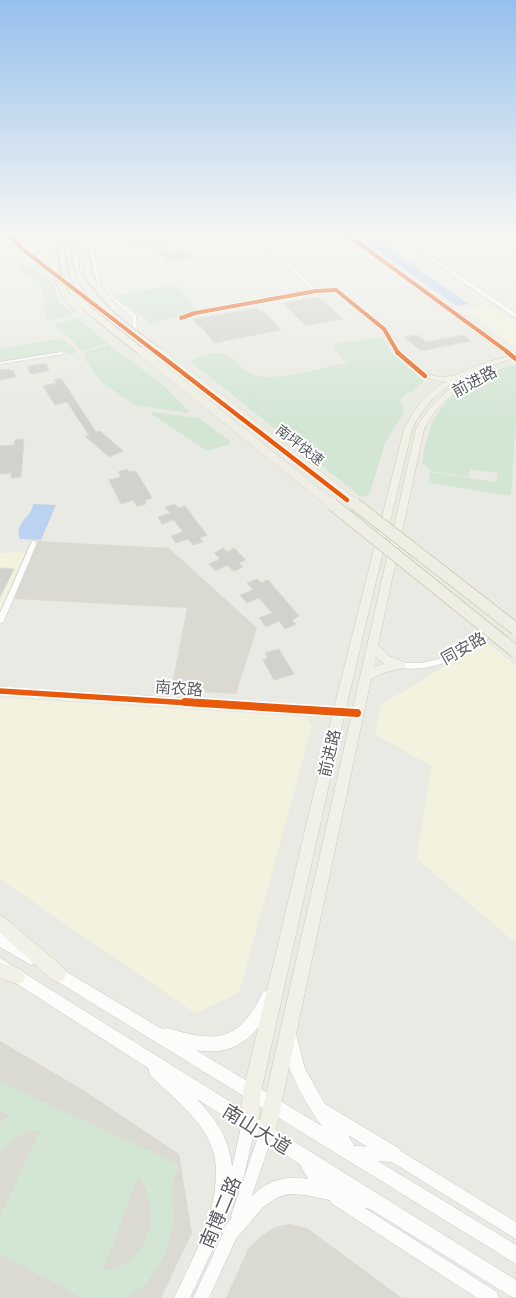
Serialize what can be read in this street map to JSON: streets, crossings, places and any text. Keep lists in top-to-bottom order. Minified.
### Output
{"streets":{"highway":["南坪快速"],"main road":["前进路","南山大道"],"street":["同安路","南农路","南博二路"]},"crossings":[["前进路","南农路"],["前进路","南山大道"],["前进路","南博二路"],["南山大道","南博二路"]]}
